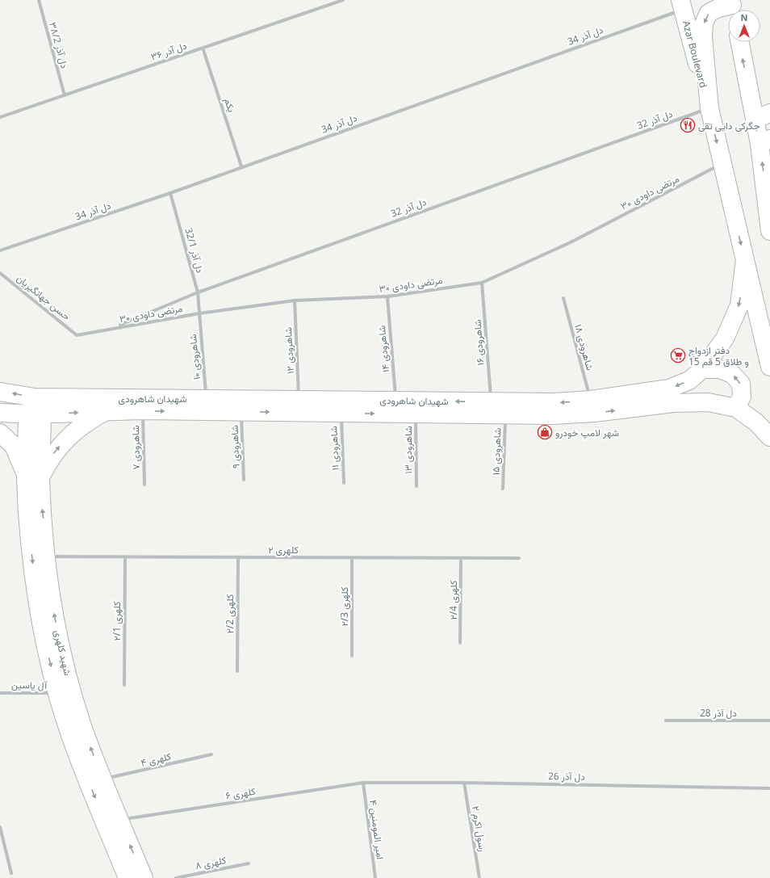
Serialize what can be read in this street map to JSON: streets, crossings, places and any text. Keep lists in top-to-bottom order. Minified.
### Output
{"streets":{"main road":["Azar Boulevard","شهیدان شاهرودی","شهید کلهری"],"street":["دل آذر 34","دل آذر ۳۸/2","دل آذر ۳۶","یکم","دل آذر 32","۳۰ مرتضی داودی","دل آذر 32/1","حسن جهانگیریان","شاهرودی ۱۶","شاهرودی ۱۸","شاهرودی ۱۴","شاهرودی ۱۲","شاهرودی ۱۰","۹ شاهرودی","۷ شاهرودی","۱۱ شاهرودی","۱۳ شاهرودی","۱۵ شاهرودی","کلهری ۲","کلهری ۲/4","کلهری ۲/3","کلهری ۲/2","کلهری ۲/1","آل یاسین","دل آذر 28","کلهری ۴","دل آذر 26","کلهری ۶","رسول اکرم ۲","امیر المومنین ۴","کلهری ۸"]},"crossings":[["دل آذر 34","Azar Boulevard"],["دل آذر 34","یکم"],["دل آذر 34","دل آذر 32/1"],["دل آذر ۳۸/2","دل آذر ۳۶"],["دل آذر ۳۶","یکم"],["Azar Boulevard","دل آذر 32"],["دل آذر 32","۳۰ مرتضی داودی"],["دل آذر 32","دل آذر 32/1"],["۳۰ مرتضی داودی","دل آذر 32/1"],["۳۰ مرتضی داودی","حسن جهانگیریان"],["۳۰ مرتضی داودی","شاهرودی ۱۶"],["۳۰ مرتضی داودی","شاهرودی ۱۴"],["۳۰ مرتضی داودی","شاهرودی ۱۲"],["۳۰ مرتضی داودی","شاهرودی ۱۰"],["دل آذر 32/1","شاهرودی ۱۰"],["شاهرودی ۱۶","شهیدان شاهرودی"],["شاهرودی ۱۸","شهیدان شاهرودی"],["شاهرودی ۱۴","شهیدان شاهرودی"],["شاهرودی ۱۲","شهیدان شاهرودی"],["شاهرودی ۱۰","شهیدان شاهرودی"],["شهیدان شاهرودی","۹ شاهرودی"],["شهیدان شاهرودی","۷ شاهرودی"],["شهیدان شاهرودی","۱۱ شاهرودی"],["شهیدان شاهرودی","۱۳ شاهرودی"],["شهیدان شاهرودی","۱۵ شاهرودی"],["شهیدان شاهرودی","شهید کلهری"],["کلهری ۲","کلهری ۲/4"],["کلهری ۲","کلهری ۲/3"],["کلهری ۲","کلهری ۲/2"],["کلهری ۲","کلهری ۲/1"],["کلهری ۲","شهید کلهری"],["شهید کلهری","آل یاسین"],["شهید کلهری","کلهری ۴"],["شهید کلهری","کلهری ۶"],["دل آذر 26","کلهری ۶"],["دل آذر 26","رسول اکرم ۲"],["دل آذر 26","امیر المومنین ۴"],["کلهری ۶","امیر المومنین ۴"]],"places":{"restaurant":["جگرکی دایی تقی"],"supermarket":["دفتر ازدواج 15 و طلاق 5 قم"],"shop":["شهر لامپ خودرو"]},"north":"top"}
